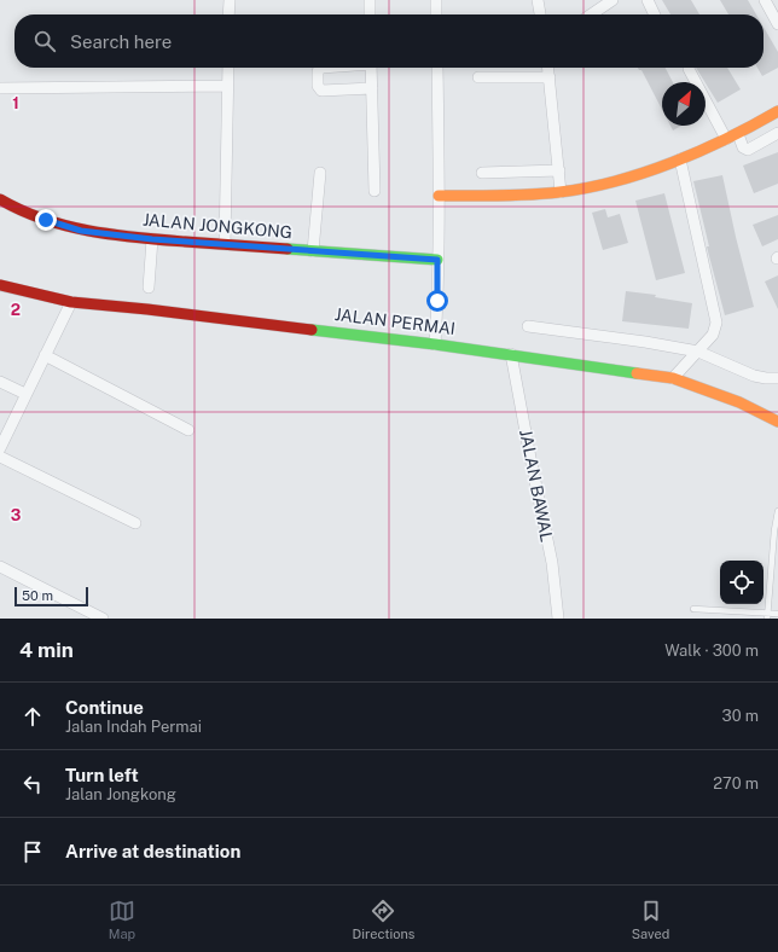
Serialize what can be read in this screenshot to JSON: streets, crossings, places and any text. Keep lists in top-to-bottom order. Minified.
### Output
{"streets":{"street":["JALAN JONGKONG","JALAN PERMAI","JALAN BAWAL"]},"crossings":[["JALAN PERMAI","JALAN BAWAL"]],"scale_bar":"50 m","north":"top right","page":{"search":"Search here","scale":"50 m","heading":["4 min","Walk · 300 m"],"list":[["Continue","Jalan Indah Permai","30 m"],["Turn left","Jalan Jongkong","270 m"],"Arrive at destination"],"nav":["Map","Directions","Saved"]},"grid":{"rows":["1","2","3"]}}
